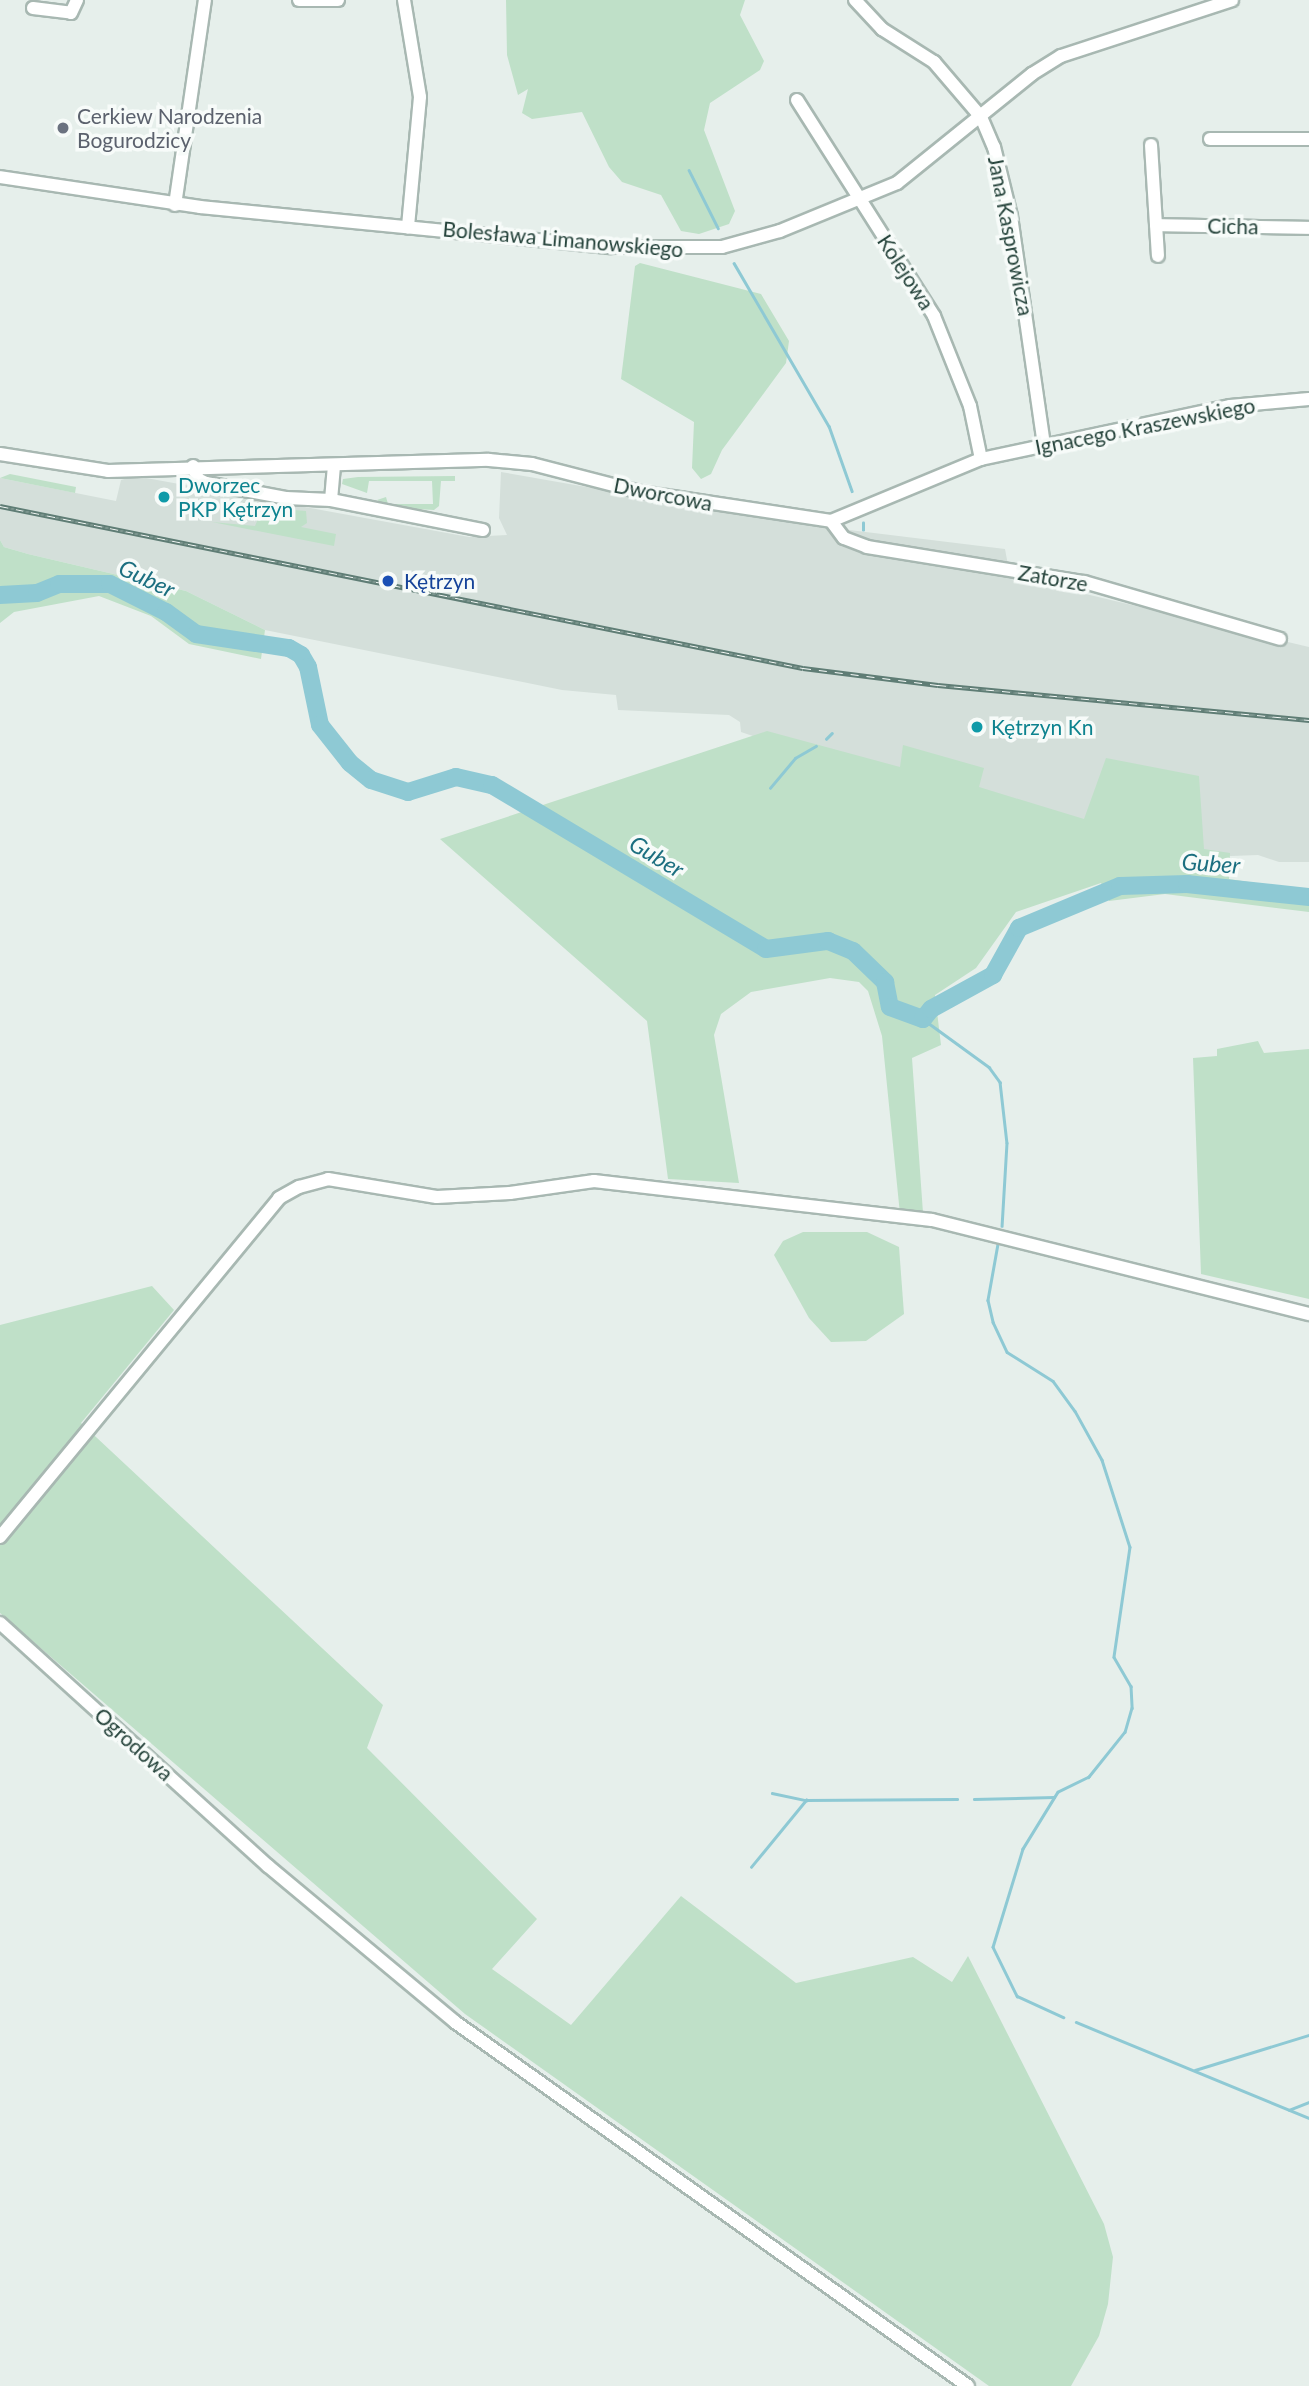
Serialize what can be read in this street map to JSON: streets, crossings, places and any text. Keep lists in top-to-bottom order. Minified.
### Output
{"streets":{"street":["Cicha","Jana Kasprowicza","Bolesława Limanowskiego","Kolejowa","Ignacego Kraszewskiego","Dworcowa","Zatorze","Ogrodowa"]},"crossings":[["Jana Kasprowicza","Bolesława Limanowskiego"],["Jana Kasprowicza","Ignacego Kraszewskiego"],["Bolesława Limanowskiego","Kolejowa"],["Kolejowa","Ignacego Kraszewskiego"],["Dworcowa","Zatorze"]],"water":["Guber"],"places":["Cerkiew Narodzenia Bogurodzicy","Dworzec PKP Kętrzyn","Kętrzyn","Kętrzyn Kn"]}
